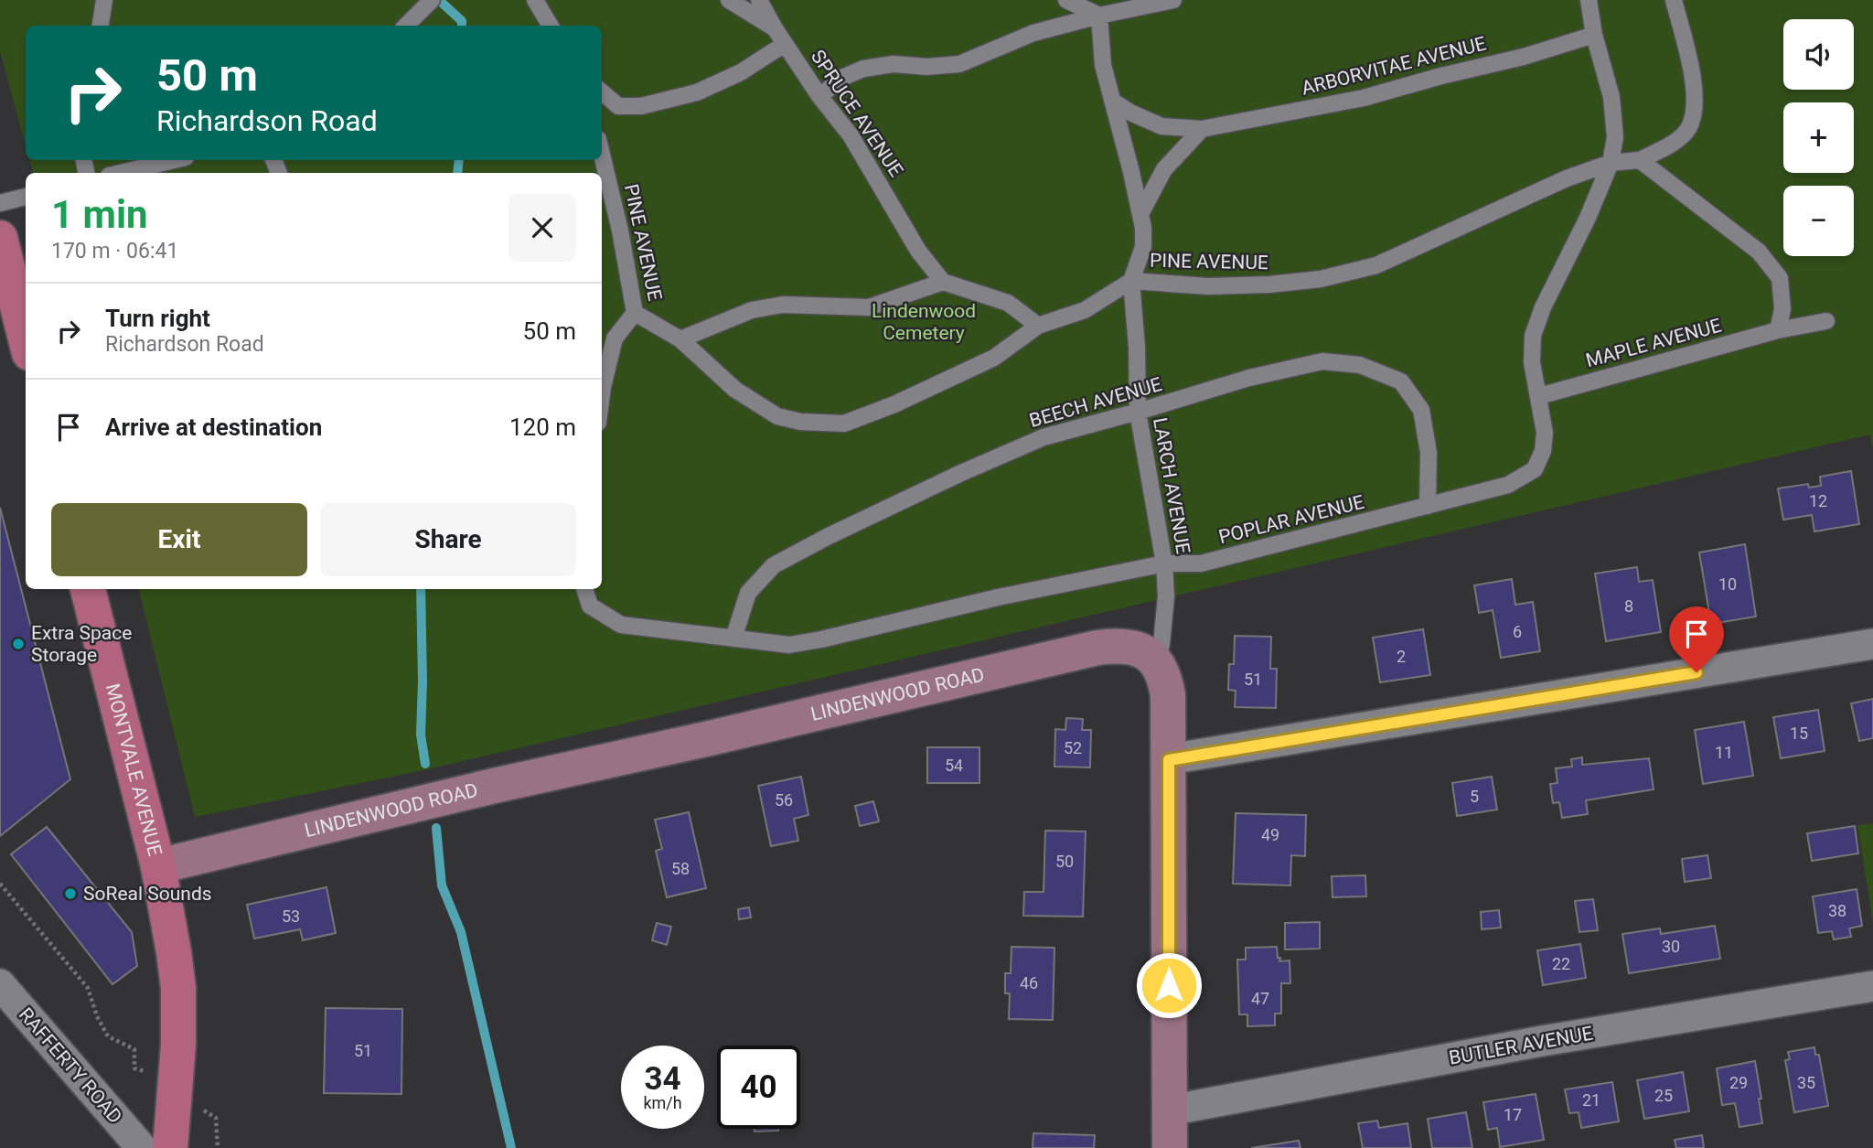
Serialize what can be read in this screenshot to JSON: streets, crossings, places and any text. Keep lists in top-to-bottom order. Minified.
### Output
{"streets":{"main road":["MONTVALE AVENUE"],"street":["LINDENWOOD ROAD","BUTLER AVENUE","RAFFERTY ROAD"],"lane":["ARBORVITAE AVENUE","SPRUCE AVENUE","PINE AVENUE","MAPLE AVENUE","BEECH AVENUE","LARCH AVENUE","POPLAR AVENUE"]},"crossings":[["ARBORVITAE AVENUE","LARCH AVENUE"],["PINE AVENUE","LARCH AVENUE"],["PINE AVENUE","POPLAR AVENUE"],["MAPLE AVENUE","POPLAR AVENUE"],["BEECH AVENUE","LARCH AVENUE"],["BEECH AVENUE","POPLAR AVENUE"],["LARCH AVENUE","POPLAR AVENUE"],["LARCH AVENUE","LINDENWOOD ROAD"],["LINDENWOOD ROAD","MONTVALE AVENUE"]],"parks":["Lindenwood Cemetery"],"places":["Extra Space Storage","SoReal Sounds"],"house_numbers":["12","10","8","6","2","51","15","52","11","54","5","56","49","50","58","38","53","30","22","46","47","51","29","35","25","21","17"],"page":{"map_buttons":["+","−"],"turn":["50 m","Richardson Road"],"heading":["1 min","170 m · 06:41"],"list":[{"name":"Turn right","note":"Richardson Road","value":"50 m"},{"name":"Arrive at destination","value":"120 m"}],"buttons":["Exit","Share"],"speed":"34 km/h","limit":"40"}}
